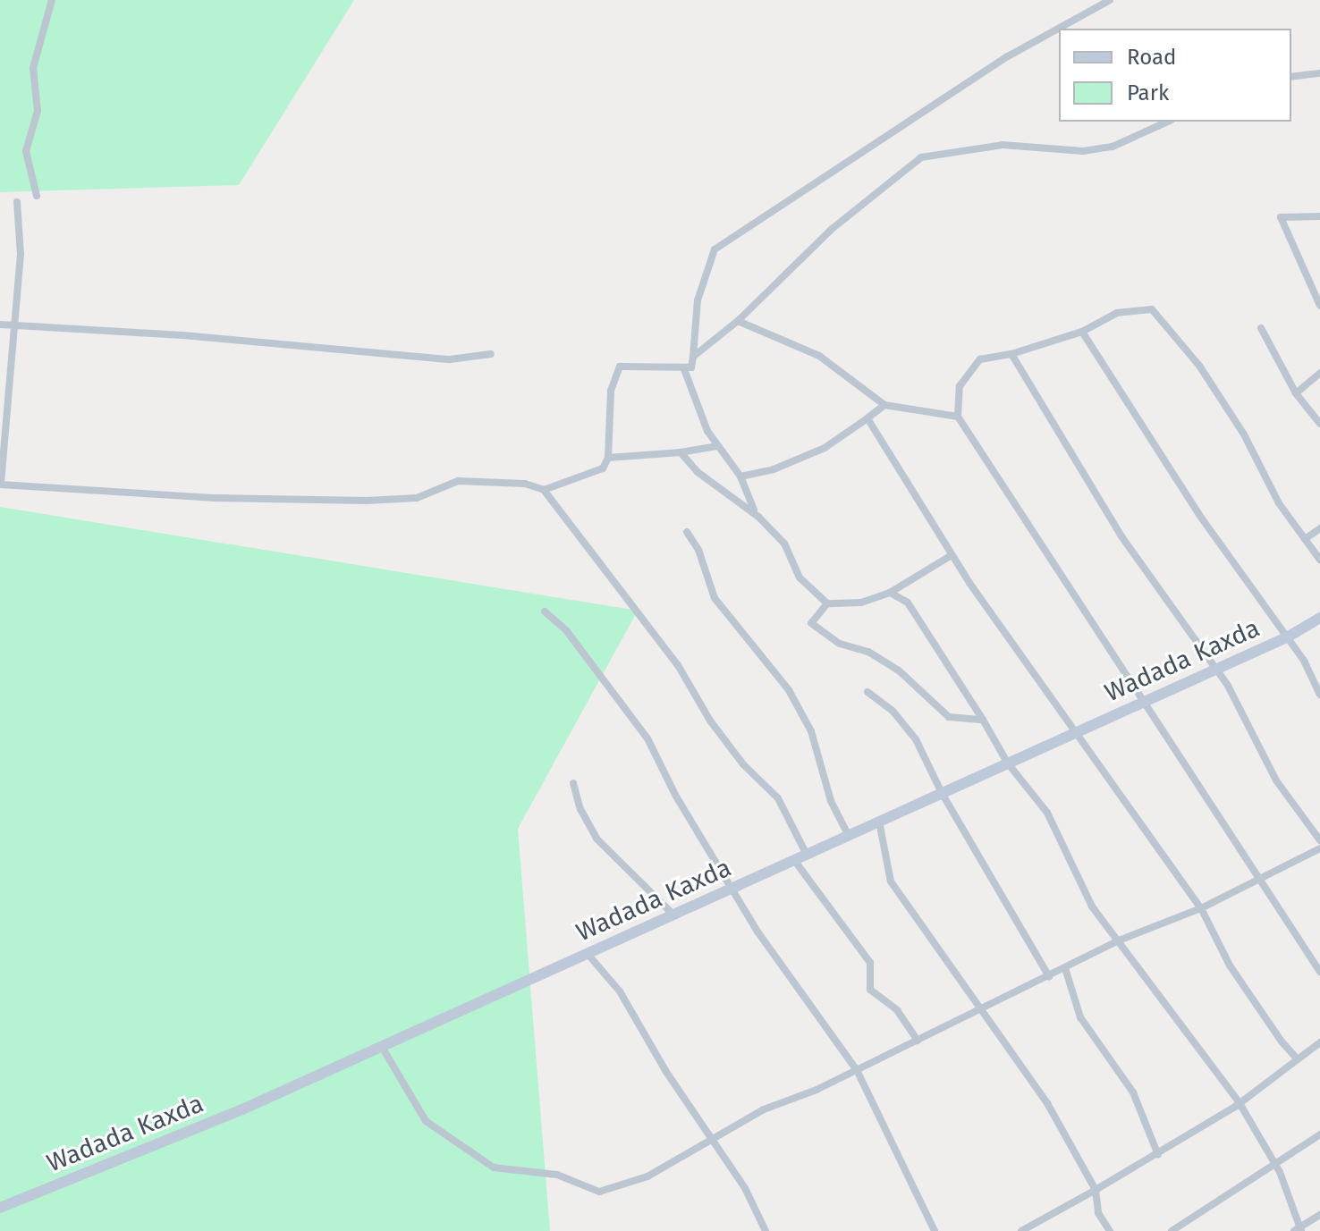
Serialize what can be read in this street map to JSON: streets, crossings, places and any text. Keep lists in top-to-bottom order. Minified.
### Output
{"streets":{"street":["Wadada Kaxda"]},"legend":["Road","Park"]}
